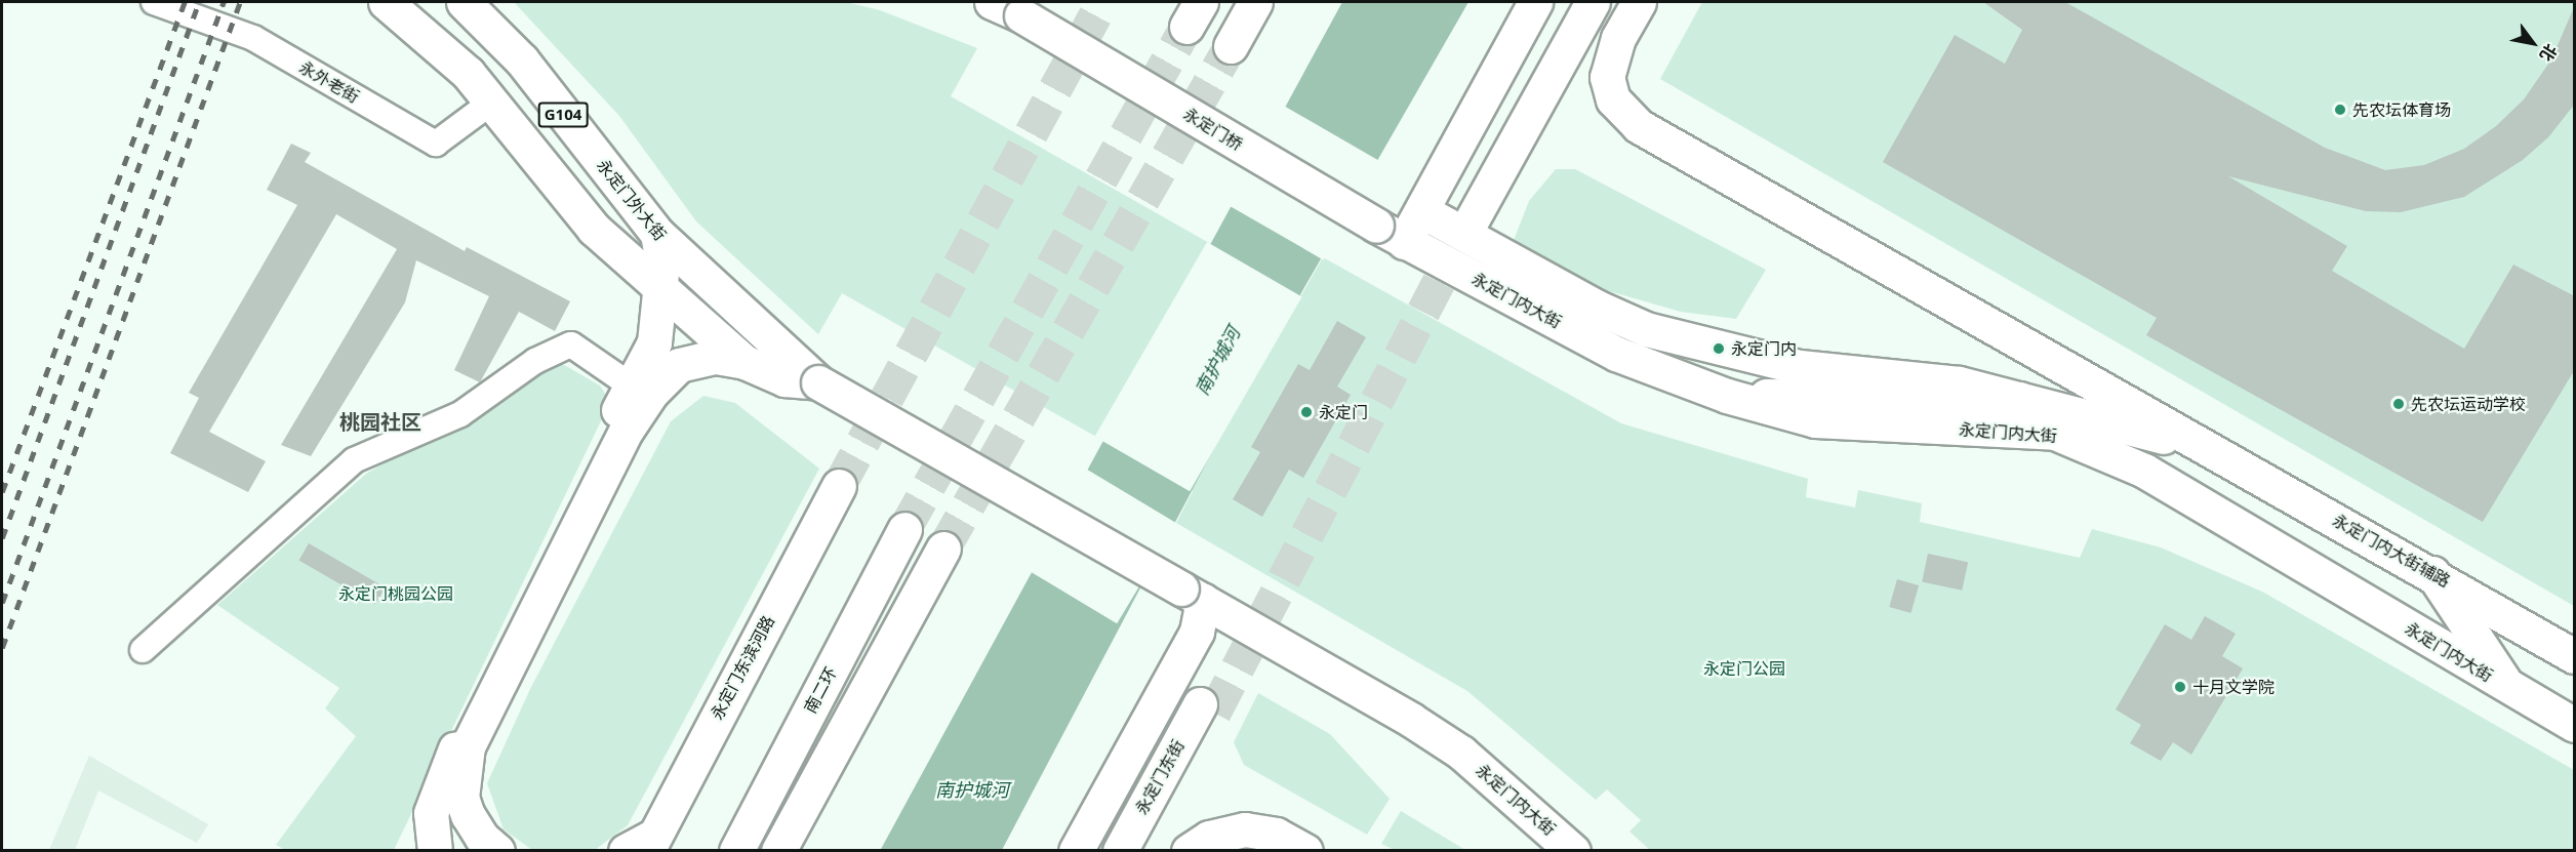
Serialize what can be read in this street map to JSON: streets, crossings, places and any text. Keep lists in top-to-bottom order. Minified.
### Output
{"streets":{"main road":["G104","永定门桥","永定门外大街","永定门内大街","永定门内大街辅路","永定门东滨河路","南二环","永定门东街"],"street":["永外老街"]},"crossings":[["永定门桥","永定门内大街"]],"districts":["桃园社区"],"water":["南护城河"],"parks":["永定门桃园公园","永定门公园"],"places":["先农坛体育场","永定门内","先农坛运动学校","永定门","十月文学院"],"north":"bottom right"}
